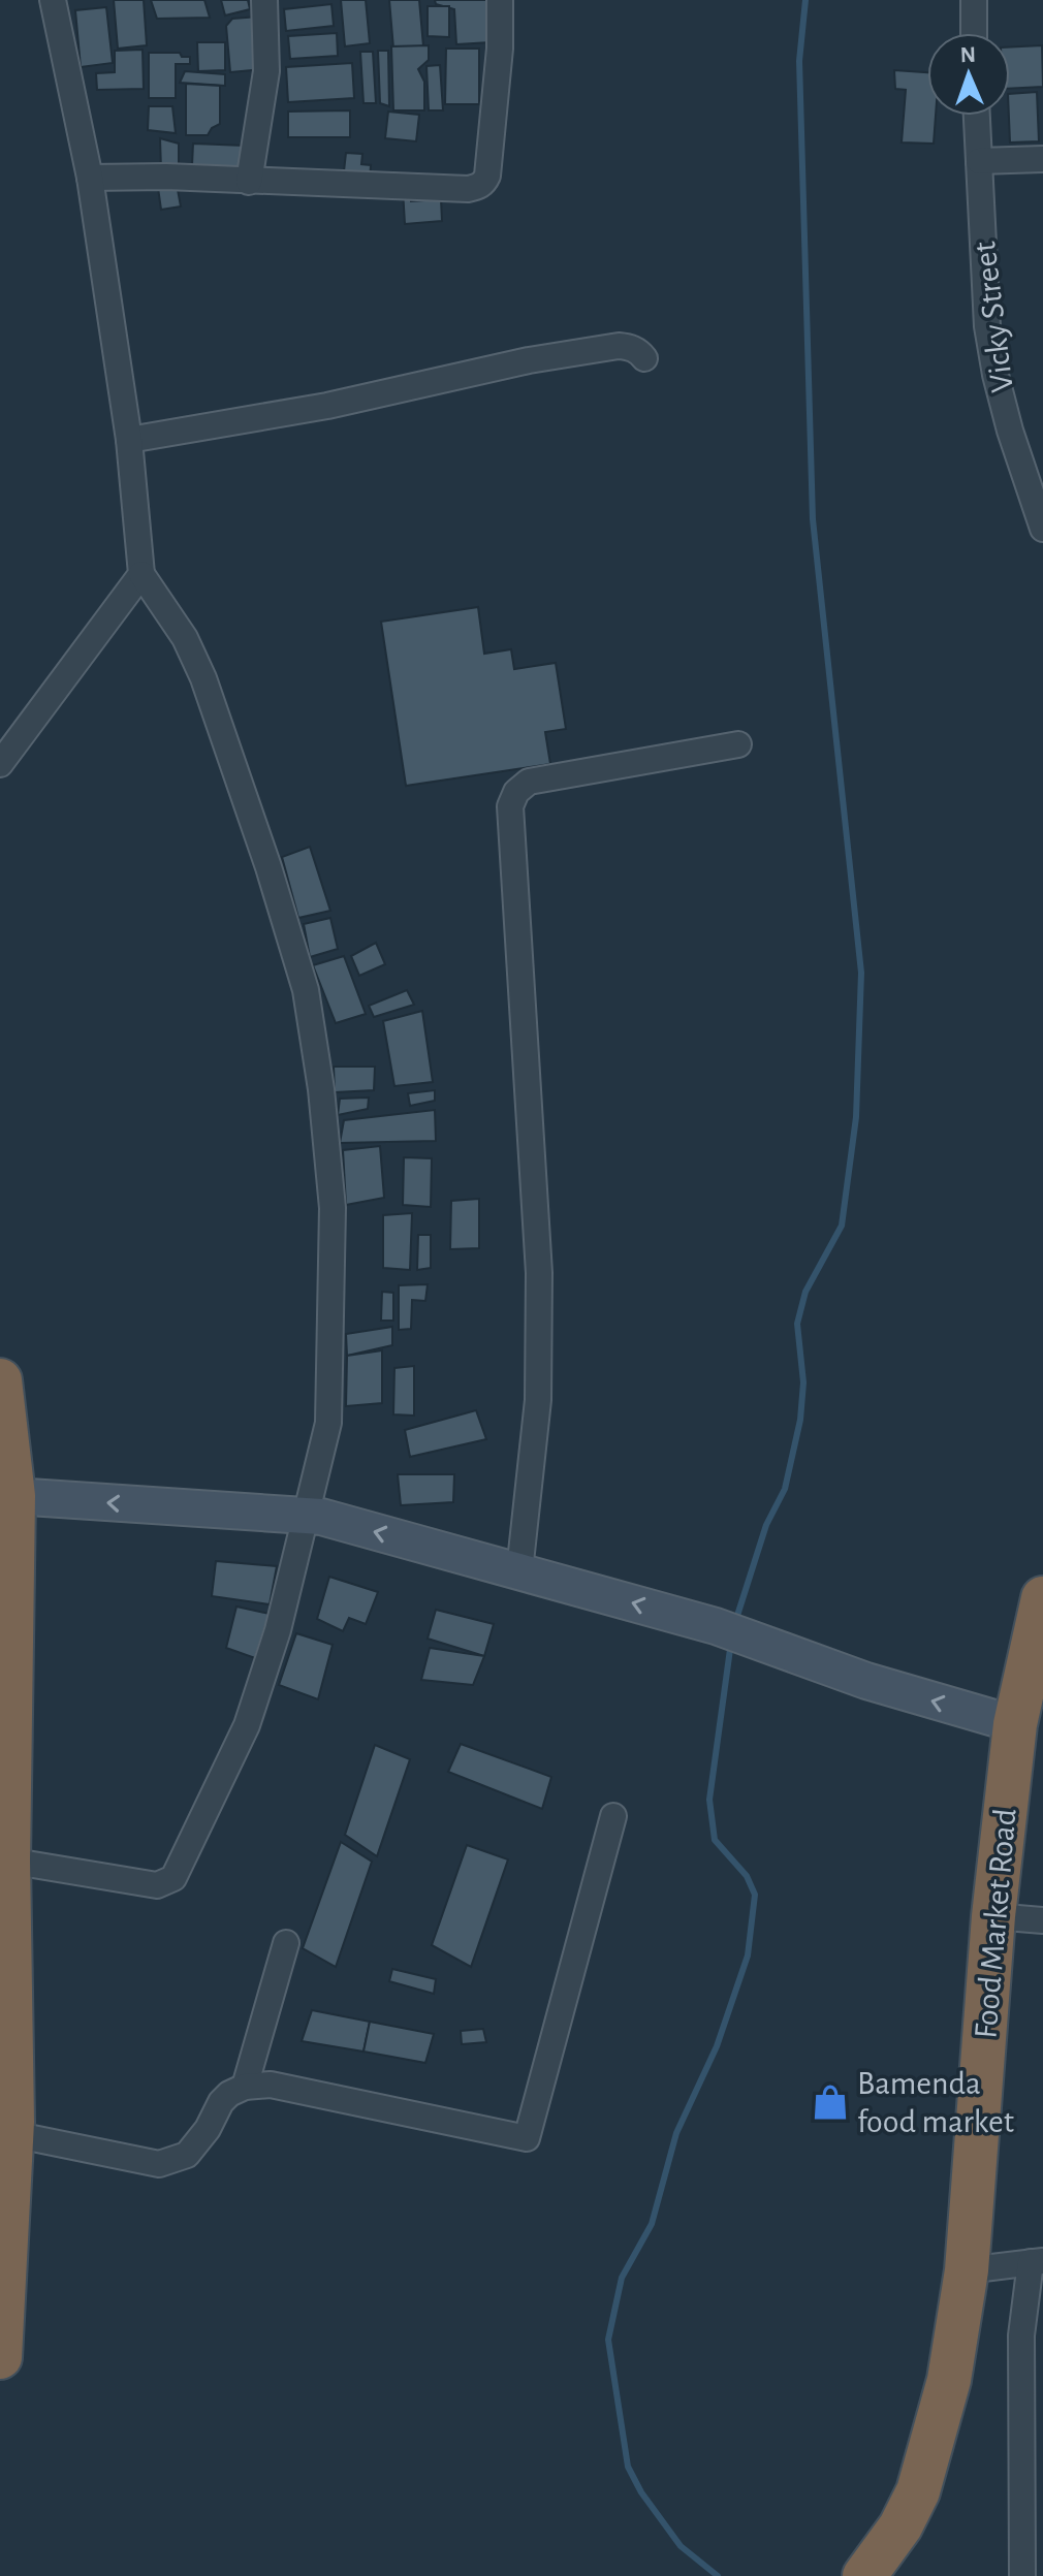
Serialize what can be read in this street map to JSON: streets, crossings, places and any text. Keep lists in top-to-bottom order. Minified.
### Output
{"streets":{"highway":["Food Market Road"],"street":["Vicky Street"]},"places":{"shop":["Bamenda food market"]},"north":"top"}
